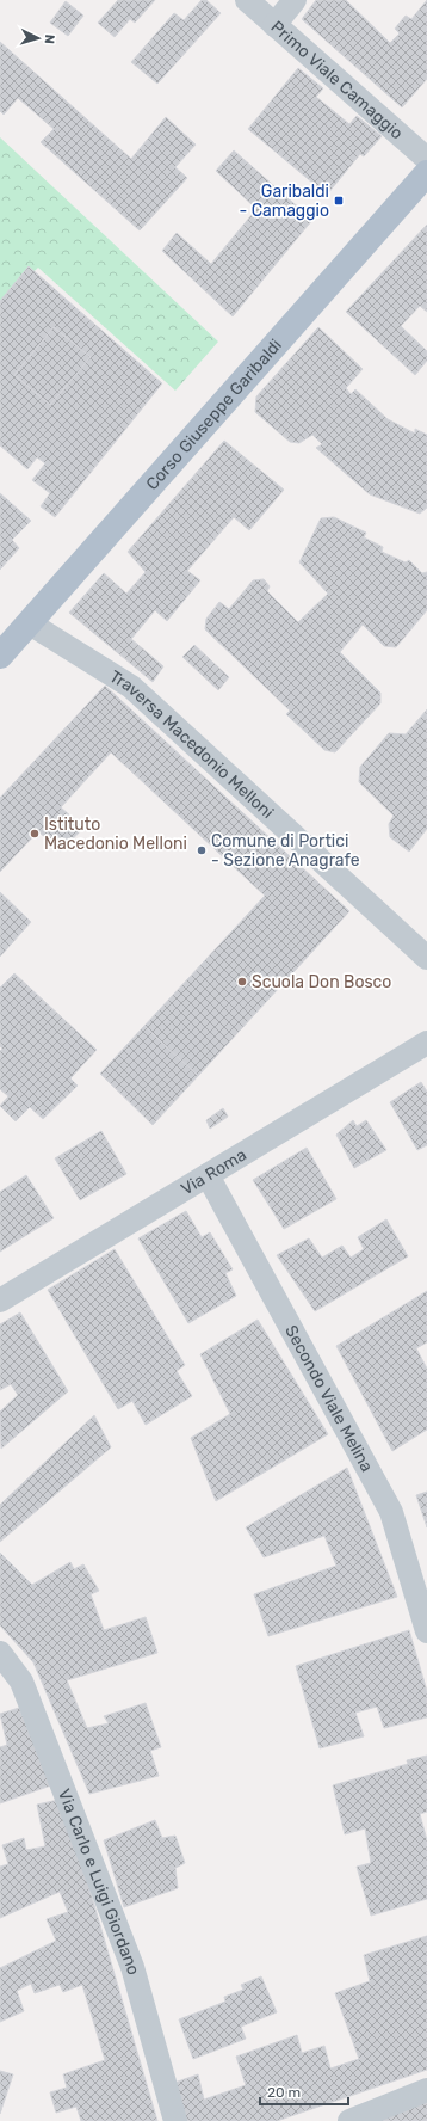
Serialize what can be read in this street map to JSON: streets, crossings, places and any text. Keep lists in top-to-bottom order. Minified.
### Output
{"streets":{"main road":["Corso Giuseppe Garibaldi"],"street":["Primo Viale Camaggio","Traversa Macedonio Melloni","Via Roma","Secondo Viale Melina","Via Carlo e Luigi Giordano"]},"crossings":[["Corso Giuseppe Garibaldi","Traversa Macedonio Melloni"],["Via Roma","Secondo Viale Melina"]],"places":{"transit":["Garibaldi - Camaggio"],"other":["Istituto Macedonio Melloni","Comune di Portici - Sezione Anagrafe","Scuola Don Bosco"]},"scale_bar":"20 m","north":"right"}
